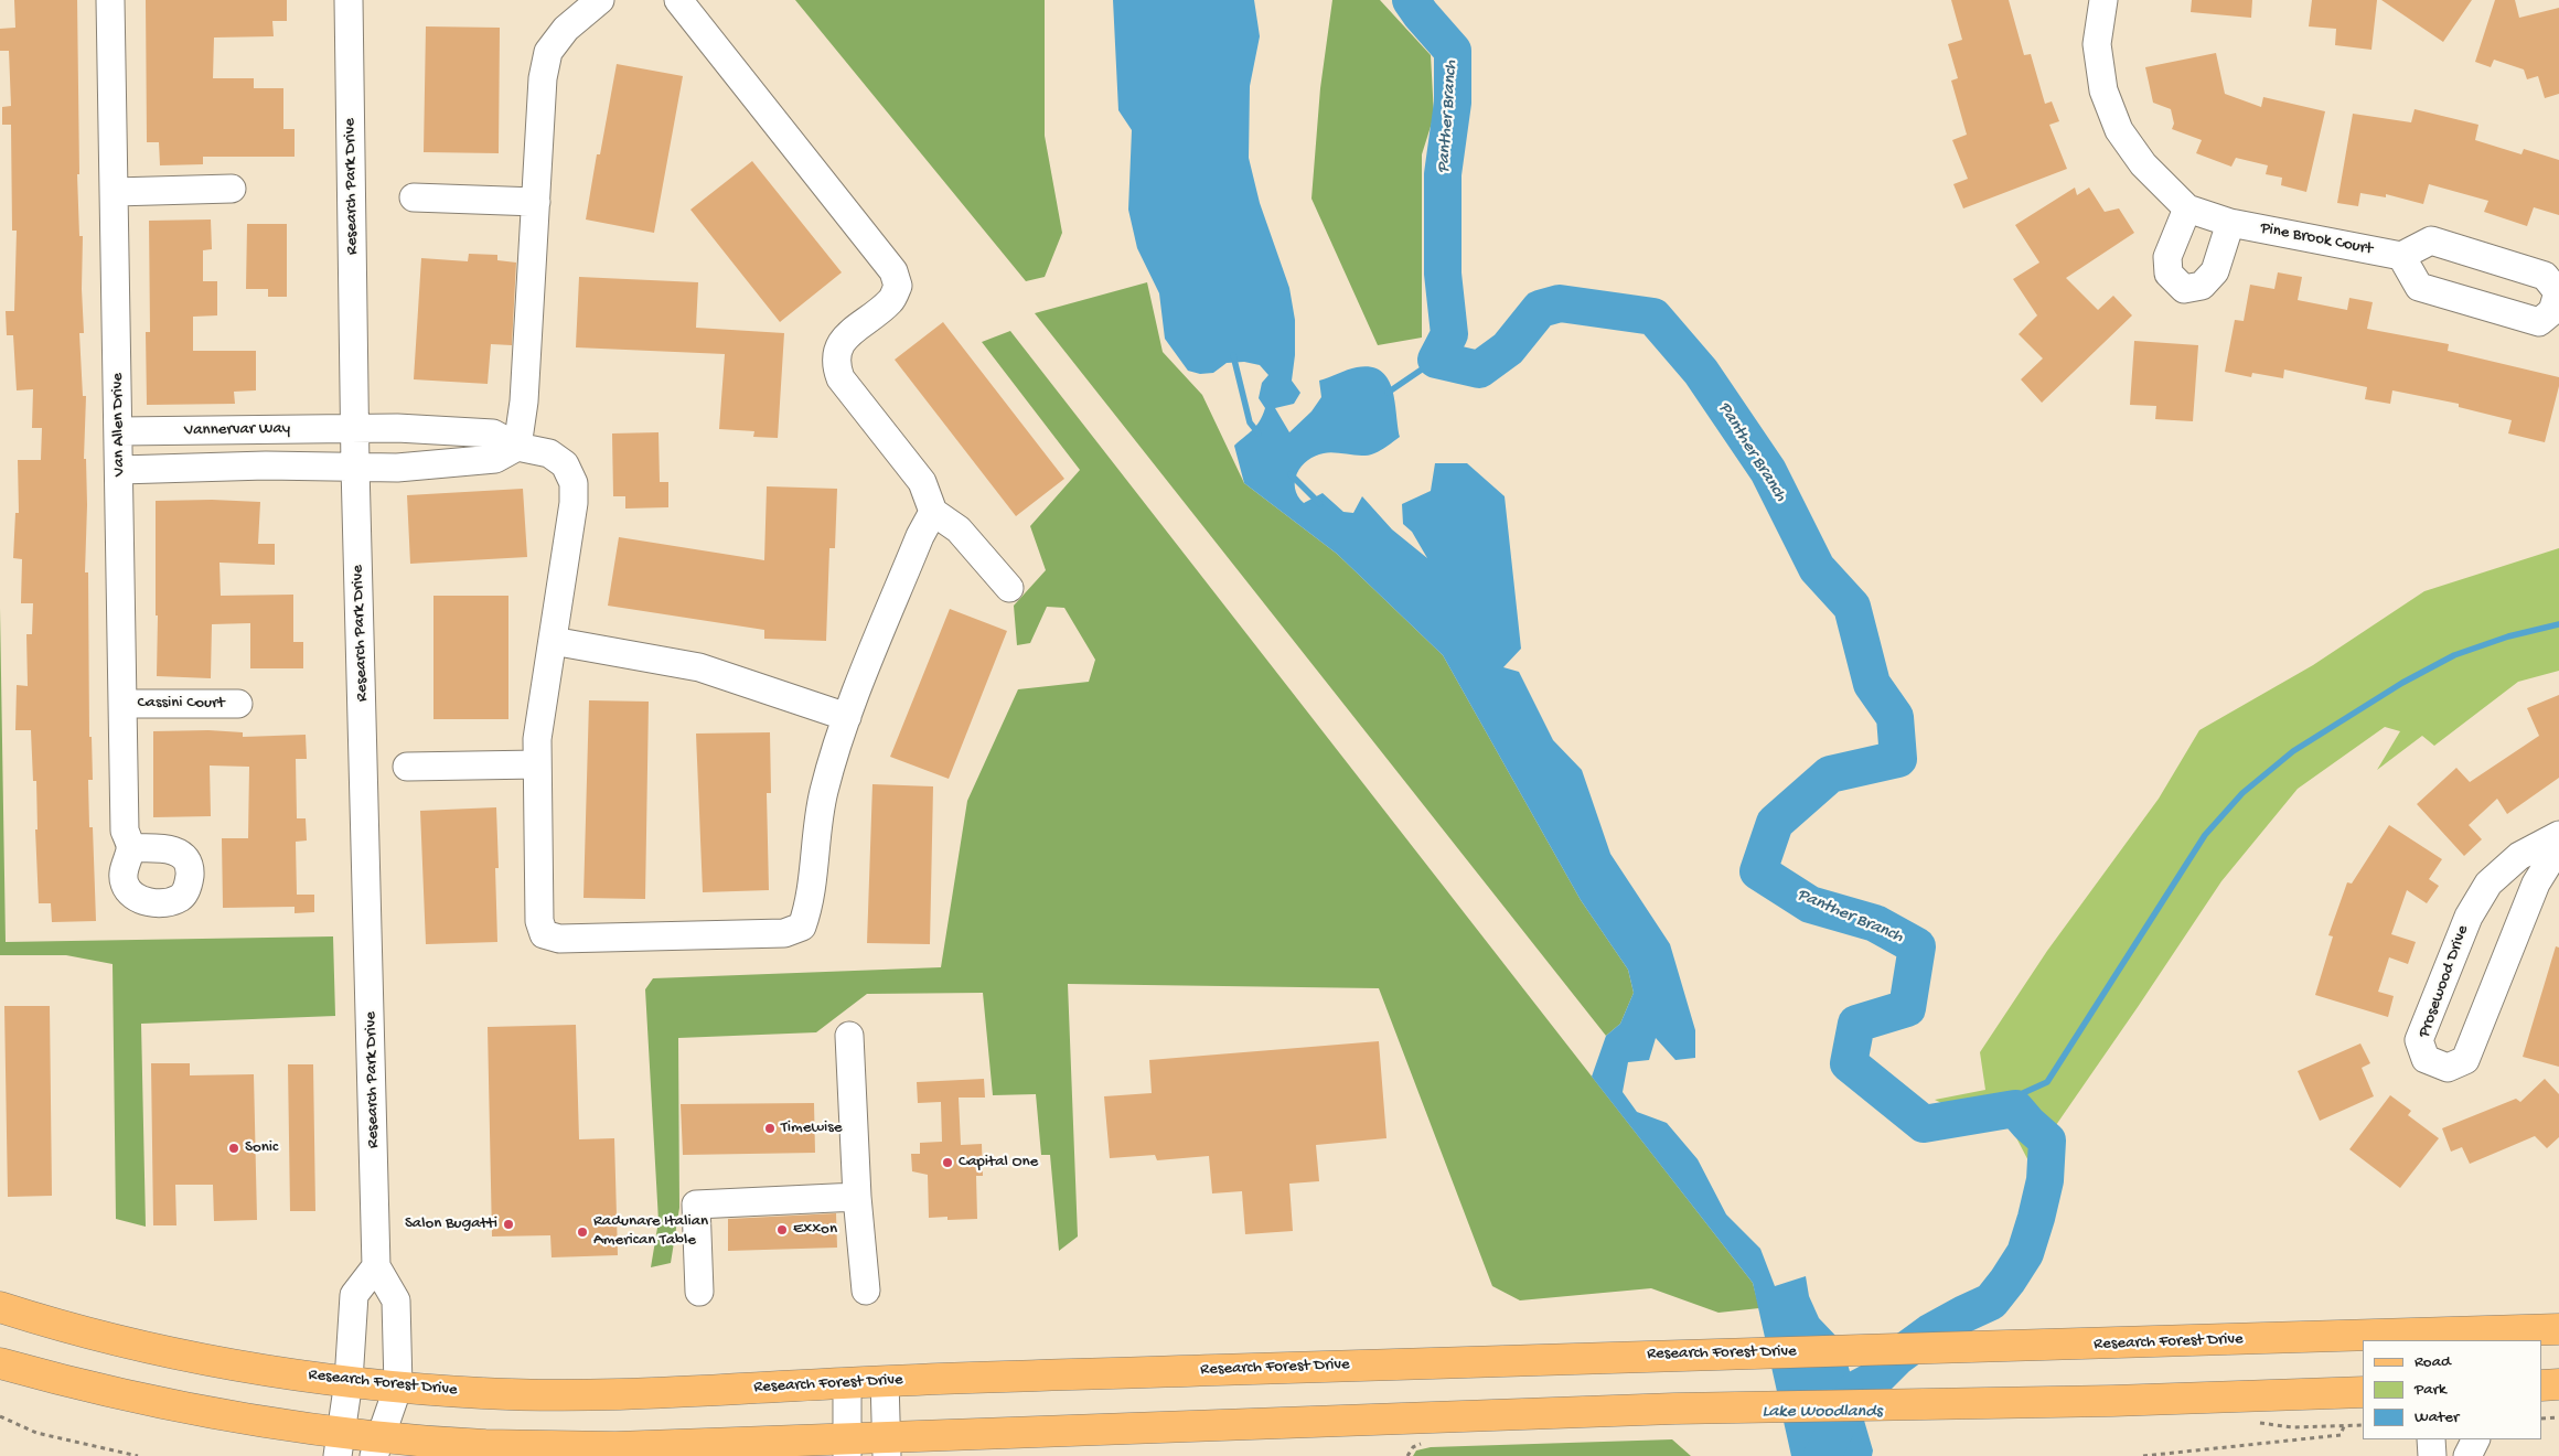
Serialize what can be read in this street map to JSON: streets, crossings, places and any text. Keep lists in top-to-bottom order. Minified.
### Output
{"streets":{"main road":["Research Forest Drive"],"street":["Research Park Drive","Pine Brook Court","Van Allen Drive","Vannervar Way","Cassini Court","Prosewood Drive"]},"crossings":[["Research Park Drive","Vannervar Way"],["Research Park Drive","Research Forest Drive"],["Van Allen Drive","Vannervar Way"],["Van Allen Drive","Cassini Court"]],"water":["Panther Branch","Lake Woodlands"],"places":["Timewise","Sonic","Capital One","Salon Bugatti","Exxon","Radunare Italian American Table"],"legend":["Road","Park","Water"]}
